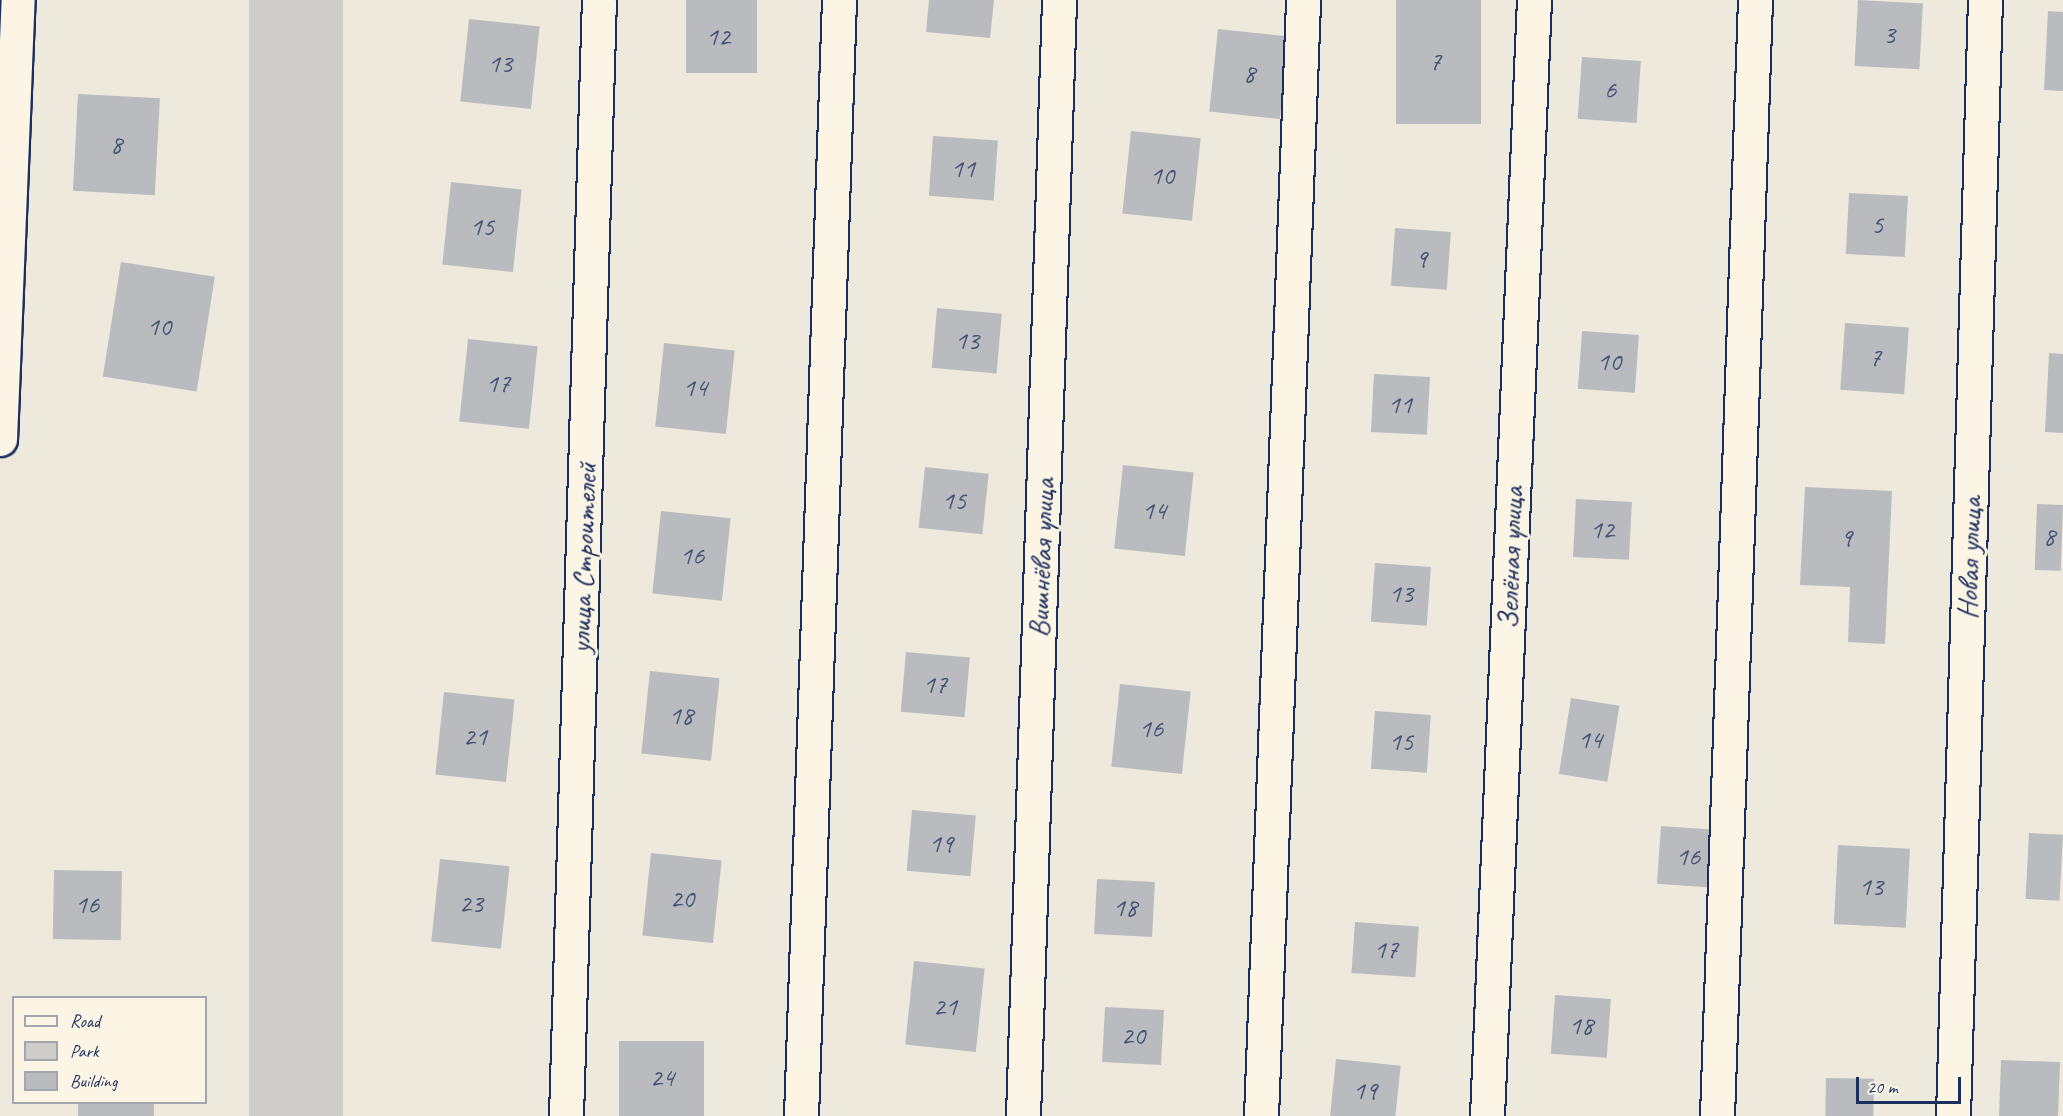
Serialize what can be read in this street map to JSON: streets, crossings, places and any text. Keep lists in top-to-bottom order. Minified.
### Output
{"streets":{"street":["улица Строителей","Вишнёвая улица","Зелёная улица","Новая улица"]},"house_numbers":["3","12","7","13","8","6","8","11","10","5","15","9","10","13","7","10","17","14","11","15","14","12","8","9","16","13","17","18","16","21","14","15","19","16","13","20","23","16","18","17","21","18","20","24","19"],"legend":["Road","Park","Building"],"scale_bar":"20 m"}
